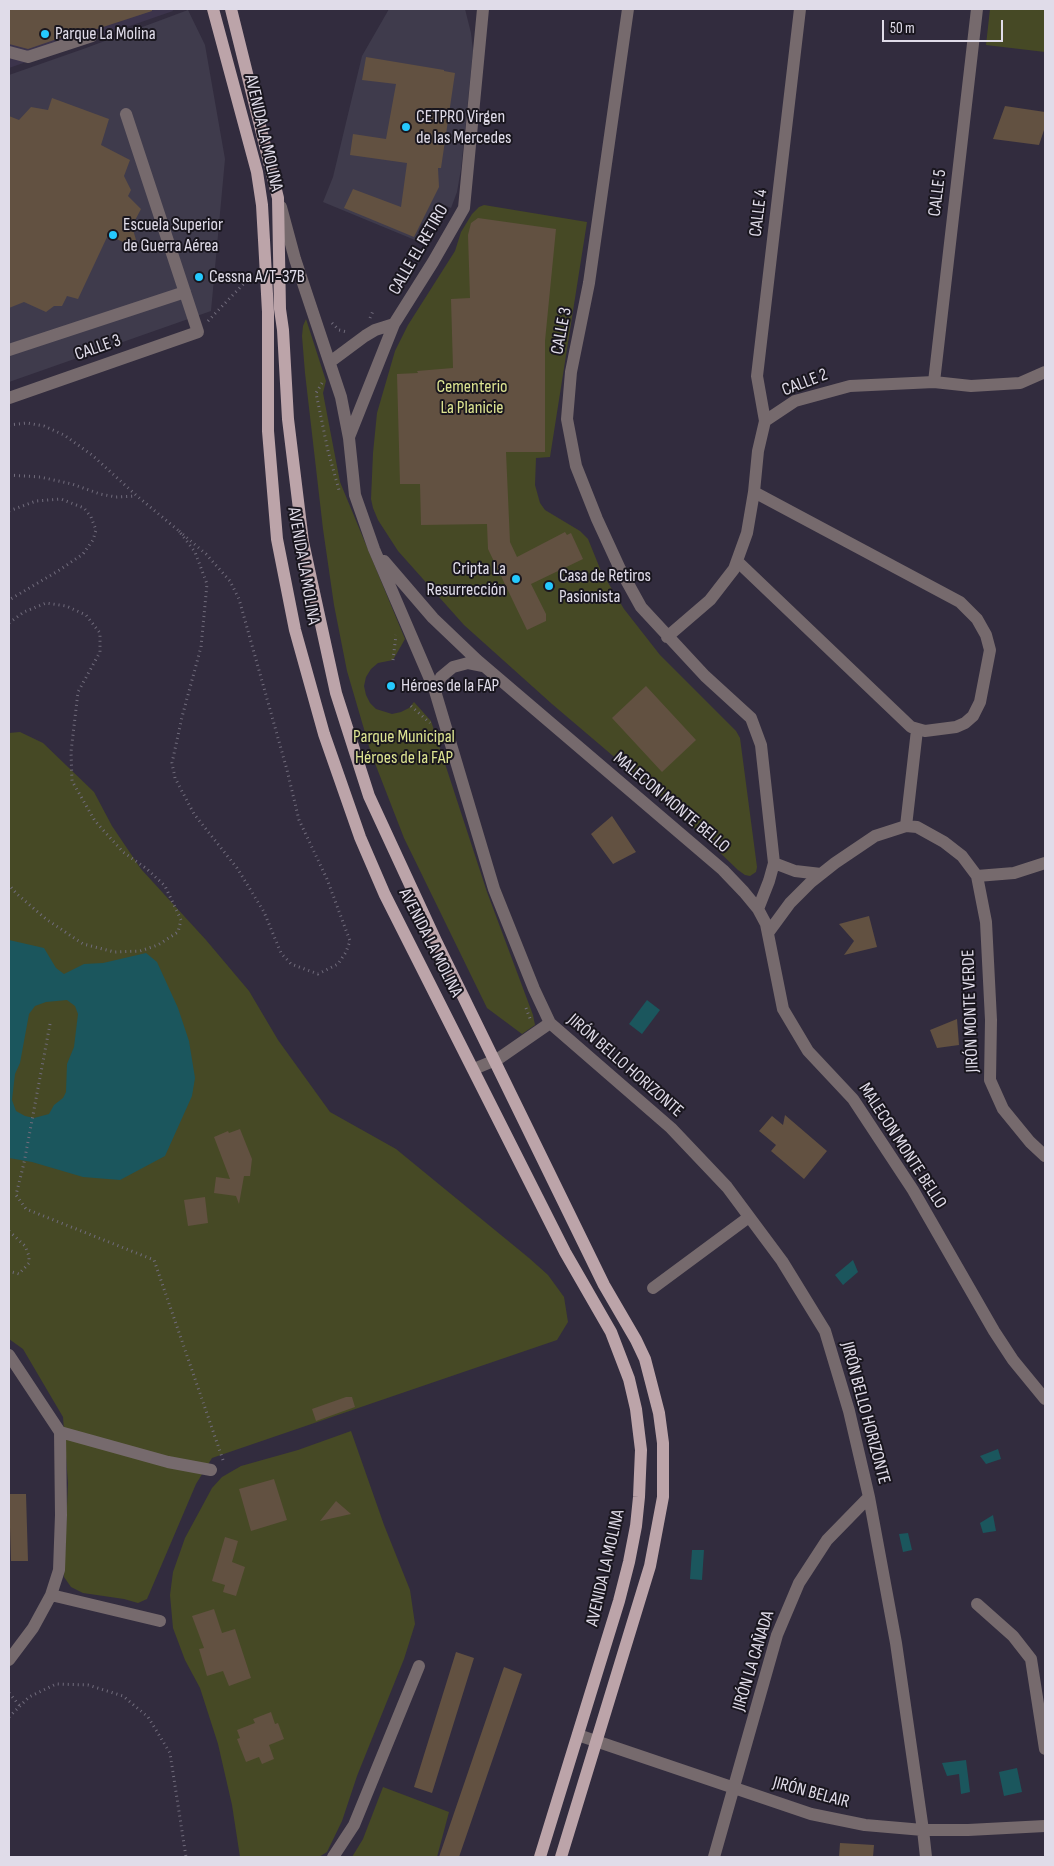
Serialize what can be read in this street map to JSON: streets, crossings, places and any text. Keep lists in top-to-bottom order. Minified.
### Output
{"streets":{"main road":["AVENIDA LA MOLINA"],"street":["CALLE 5","CALLE 4","CALLE EL RETIRO","CALLE 3","CALLE 2","MALECON MONTE BELLO","JIRÓN MONTE VERDE","JIRÓN BELLO HORIZONTE","JIRÓN LA CAÑADA","JIRÓN BELAIR"]},"crossings":[["AVENIDA LA MOLINA","JIRÓN BELLO HORIZONTE"],["AVENIDA LA MOLINA","JIRÓN BELAIR"],["CALLE 5","CALLE 2"],["CALLE 4","CALLE 2"],["CALLE EL RETIRO","JIRÓN BELLO HORIZONTE"],["MALECON MONTE BELLO","JIRÓN BELLO HORIZONTE"],["JIRÓN BELLO HORIZONTE","JIRÓN LA CAÑADA"],["JIRÓN BELLO HORIZONTE","JIRÓN BELAIR"],["JIRÓN LA CAÑADA","JIRÓN BELAIR"]],"parks":["Cementerio La Planicie","Parque Municipal Héroes de la FAP"],"places":["Parque La Molina","CETPRO Virgen de las Mercedes","Escuela Superior de Guerra Aérea","Cessna A/T-37B","Cripta La Resurrección","Casa de Retiros Pasionista","Héroes de la FAP"],"scale_bar":"50 m"}
